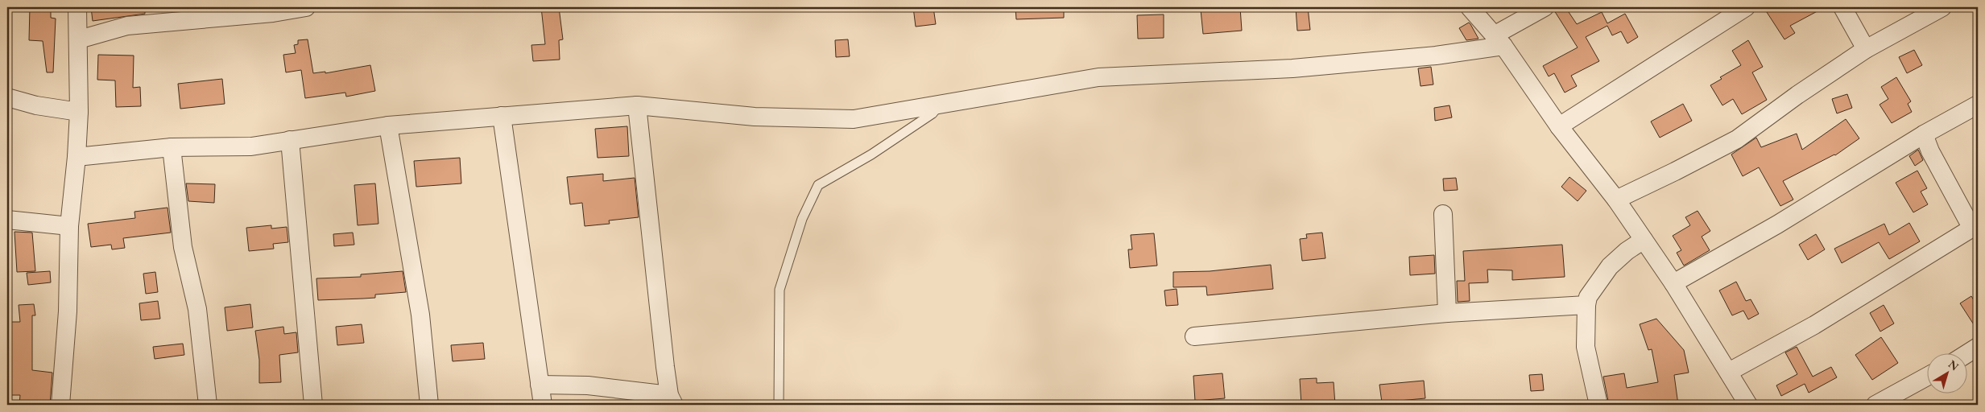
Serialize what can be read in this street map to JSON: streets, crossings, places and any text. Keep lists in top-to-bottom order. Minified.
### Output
{"north":"top right"}
